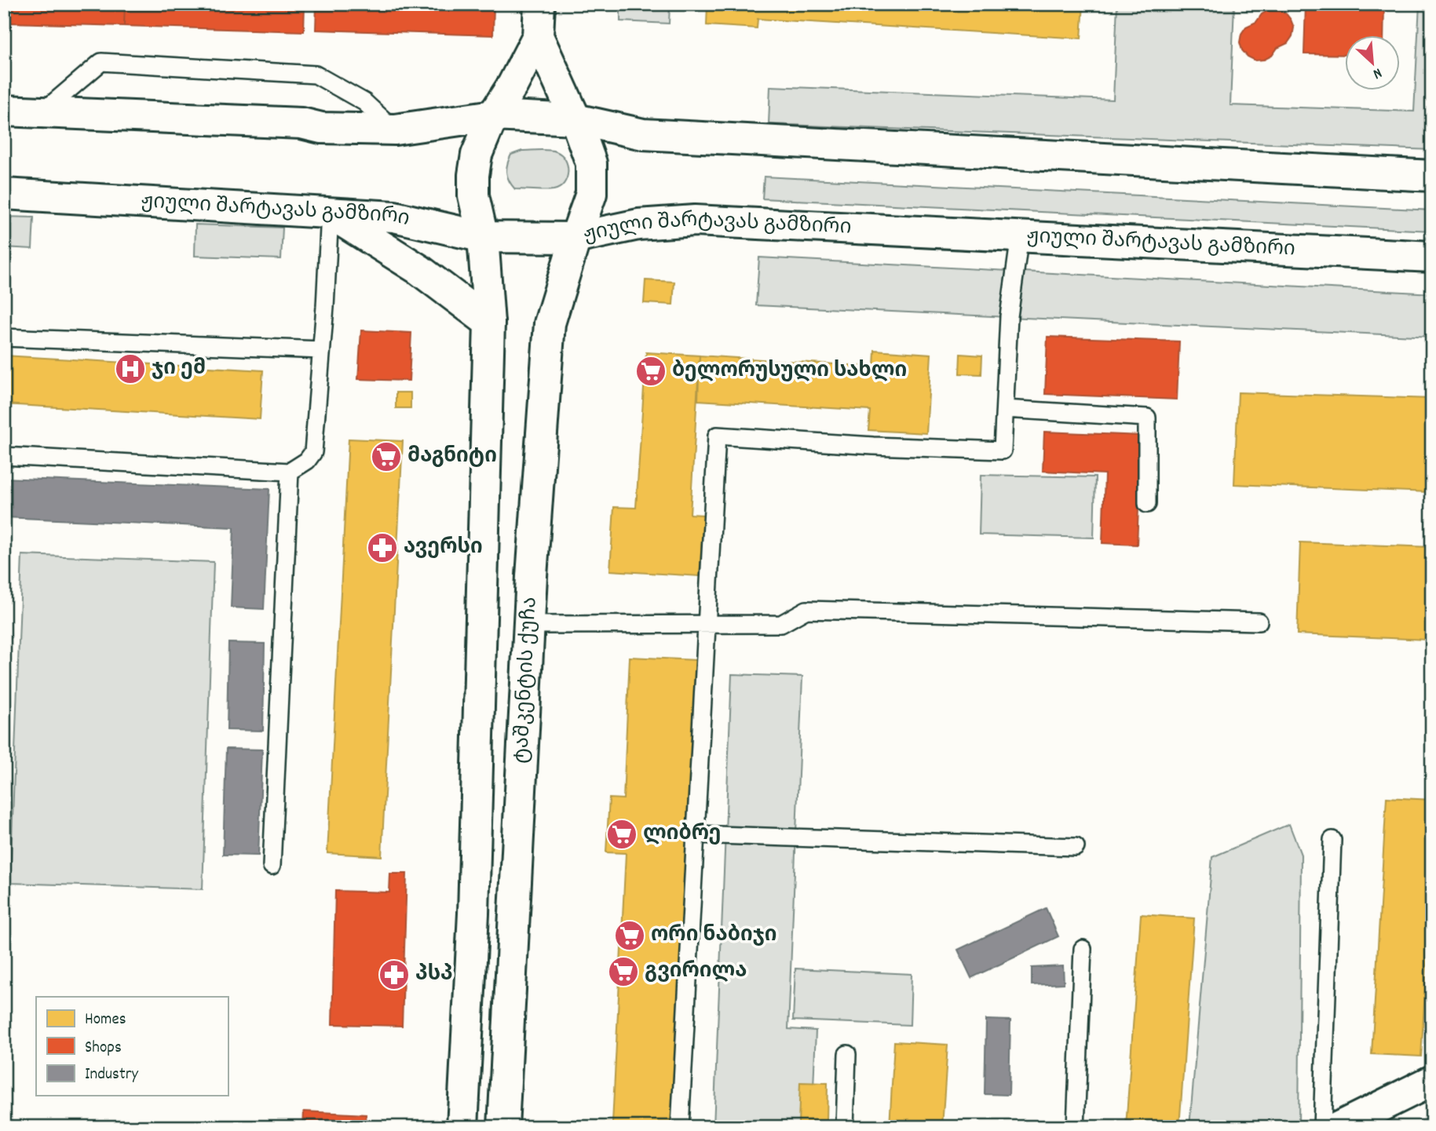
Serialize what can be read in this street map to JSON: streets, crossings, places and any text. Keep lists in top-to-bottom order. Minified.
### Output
{"streets":{"main road":["ჟიული შარტავას გამზირი","ტაშკენტის ქუჩა"]},"crossings":[["ჟიული შარტავას გამზირი","ტაშკენტის ქუჩა"]],"places":{"hospital":["ჯი ემ"],"supermarket":["ბელორუსული სახლი","მაგნიტი","ლიბრე","ორი ნაბიჯი","გვირილა"],"pharmacy":["ავერსი","პსპ"]},"legend":["Homes","Shops","Industry"],"north":"bottom right"}
